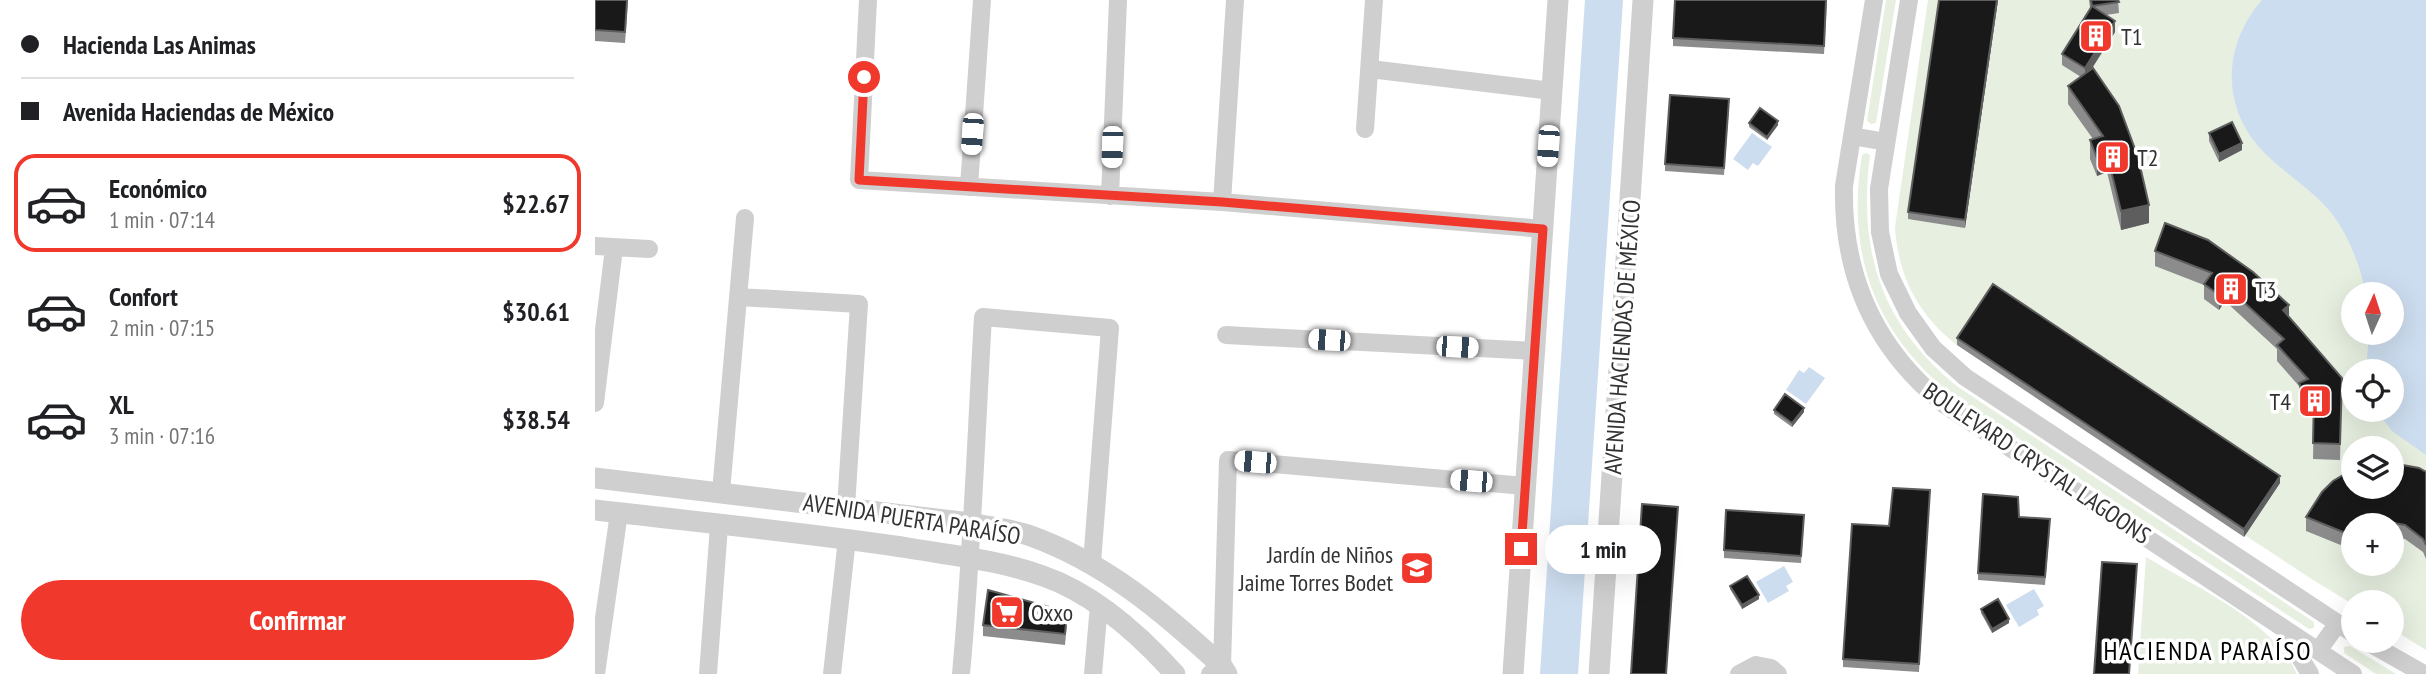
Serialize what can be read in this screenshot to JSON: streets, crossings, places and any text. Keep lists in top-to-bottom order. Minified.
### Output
{"streets":{"street":["AVENIDA HACIENDAS DE MÉXICO","BOULEVARD CRYSTAL LAGOONS","AVENIDA PUERTA PARAÍSO"]},"districts":["HACIENDA PARAÍSO"],"places":{"building":["T1","T2","T3","T4"],"school or university":["Jardín de Niños Jaime Torres Bodet"],"supermarket":["Oxxo"]},"north":"top","page":{"banner":["Hacienda Las Animas","Avenida Haciendas de México"],"list":[{"name":"Económico","note":"1 min · 07:14","value":"$22.67"},{"name":"Confort","note":"2 min · 07:15","value":"$30.61"},{"name":"XL","note":"3 min · 07:16","value":"$38.54"}],"map_buttons":["+","−"],"bubble":"1 min","buttons":"Confirmar"}}
